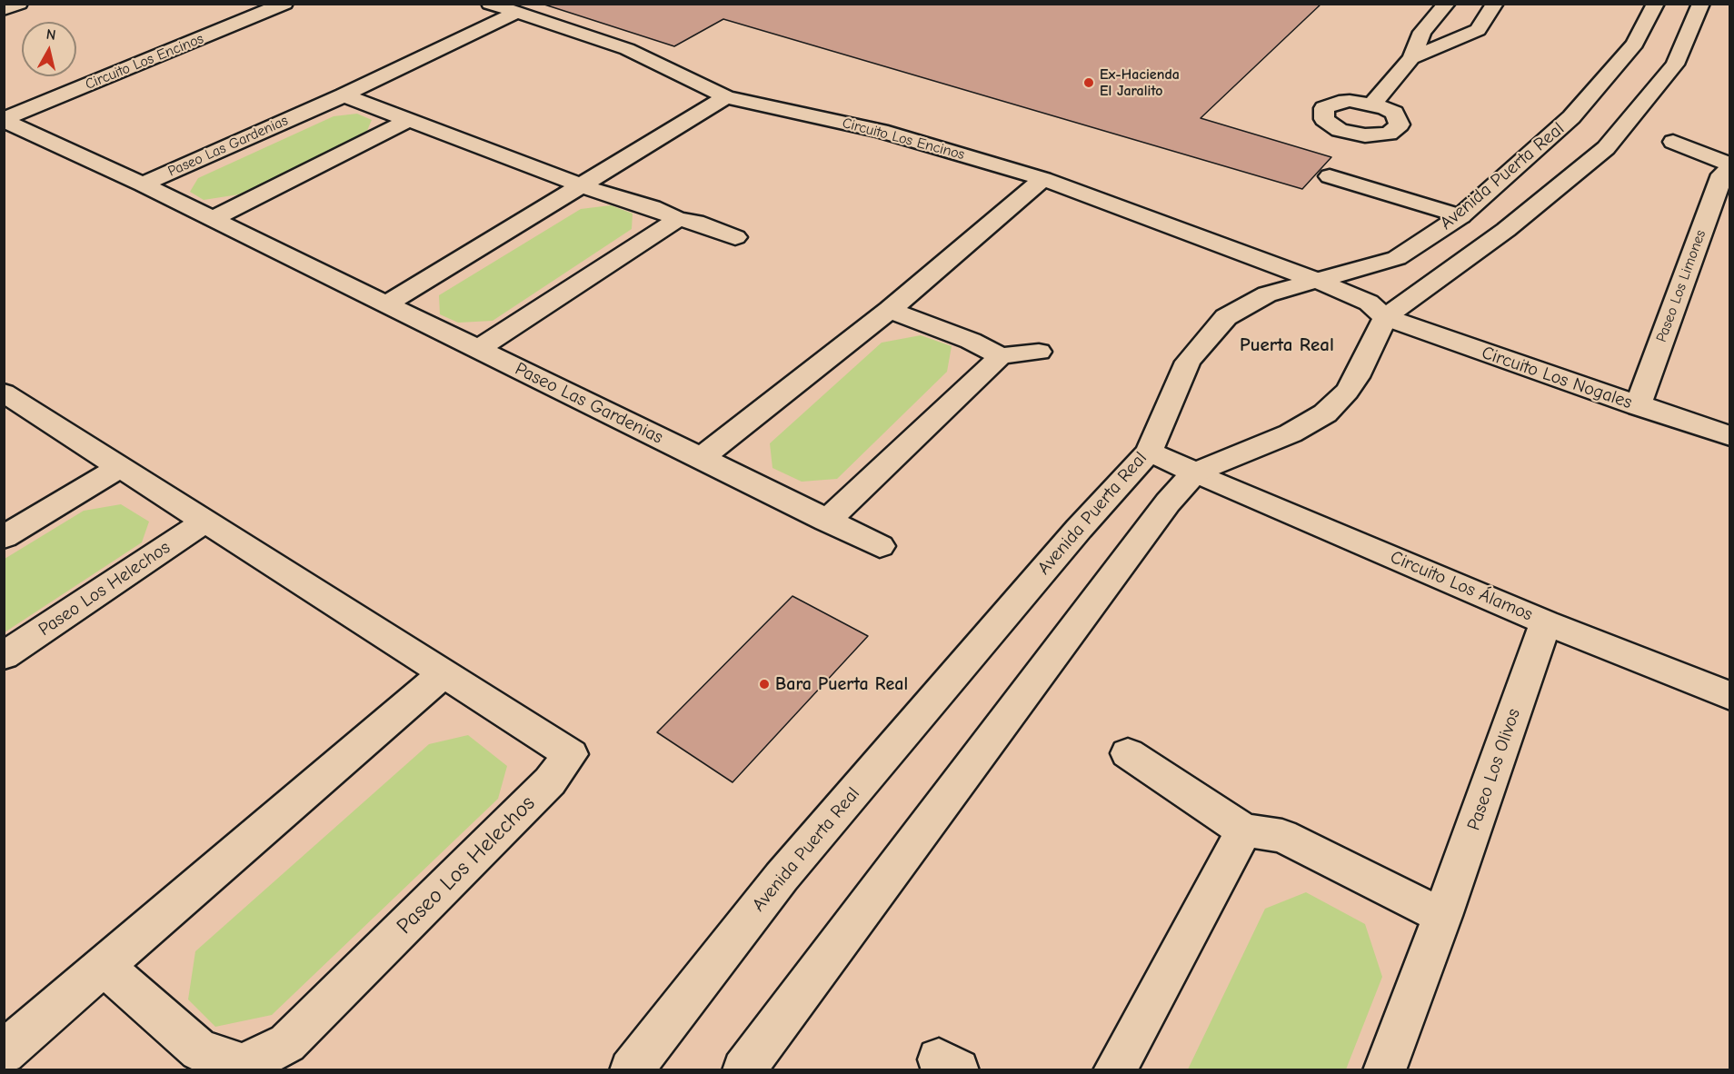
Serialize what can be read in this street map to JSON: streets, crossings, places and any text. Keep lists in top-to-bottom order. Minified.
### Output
{"streets":{"street":["Circuito Los Encinos","Paseo Las Gardenias","Avenida Puerta Real","Paseo Los Limones","Circuito Los Nogales","Circuito Los Álamos","Paseo Los Helechos","Paseo Los Olivos"]},"crossings":[["Circuito Los Encinos","Paseo Las Gardenias"],["Circuito Los Encinos","Avenida Puerta Real"],["Circuito Los Encinos","Circuito Los Nogales"],["Avenida Puerta Real","Circuito Los Nogales"],["Avenida Puerta Real","Circuito Los Álamos"],["Paseo Los Limones","Circuito Los Nogales"],["Circuito Los Álamos","Paseo Los Olivos"]],"districts":["Puerta Real"],"places":["Ex-Hacienda El Jaralito","Bara Puerta Real"],"north":"top"}
